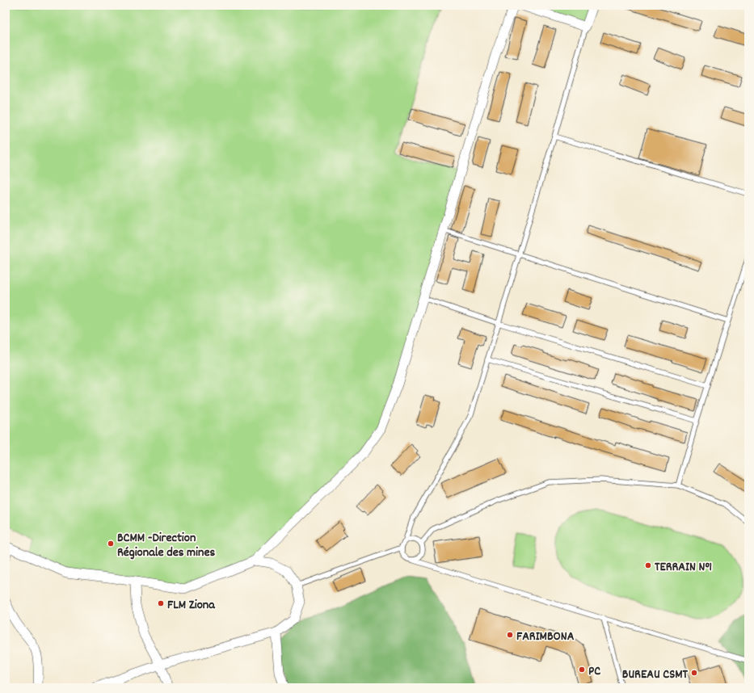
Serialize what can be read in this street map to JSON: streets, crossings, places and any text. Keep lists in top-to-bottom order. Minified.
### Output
{"places":["BCMM -Direction Régionale des mines","TERRAIN N°1","FLM Ziona","FARIMBONA","PC","BUREAU CSMT"]}
